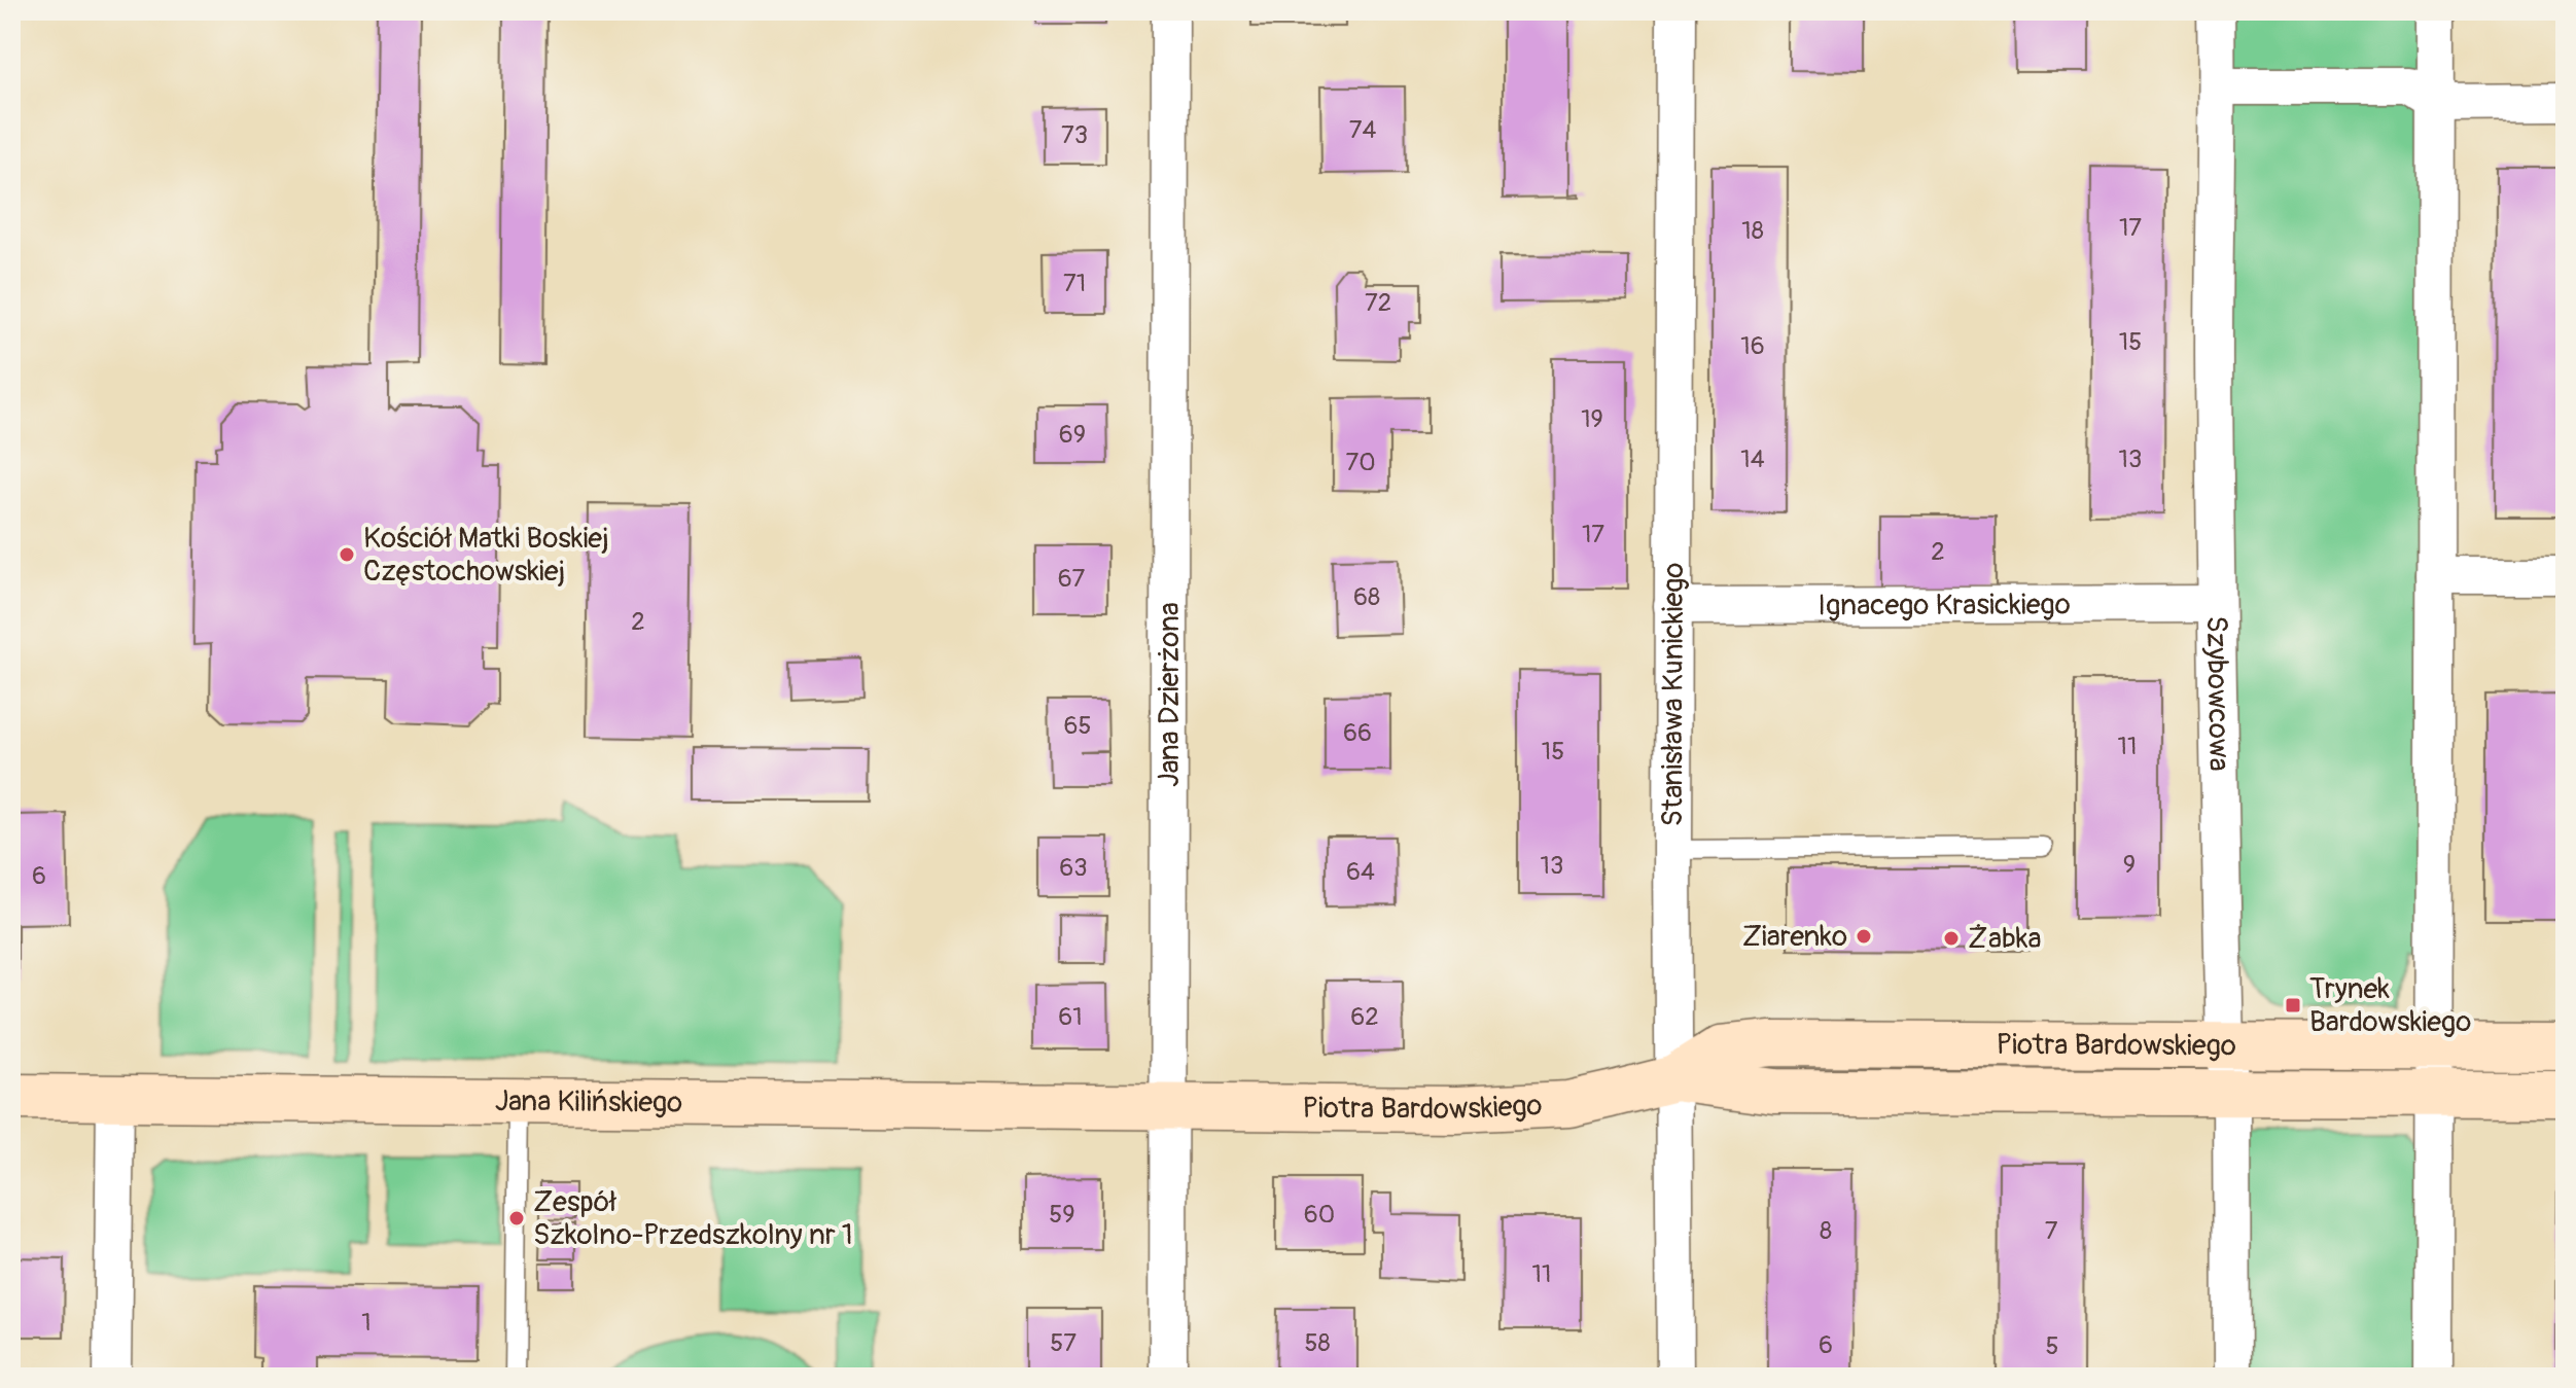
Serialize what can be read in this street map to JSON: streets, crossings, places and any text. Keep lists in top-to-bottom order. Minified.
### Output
{"streets":{"street":["Ignacego Krasickiego","Jana Dzierżona","Stanisława Kunickiego","Szybowcowa","Piotra Bardowskiego","Jana Kilińskiego"]},"crossings":[["Ignacego Krasickiego","Stanisława Kunickiego"],["Ignacego Krasickiego","Szybowcowa"],["Jana Dzierżona","Piotra Bardowskiego"],["Jana Dzierżona","Jana Kilińskiego"],["Stanisława Kunickiego","Piotra Bardowskiego"],["Szybowcowa","Piotra Bardowskiego"],["Piotra Bardowskiego","Jana Kilińskiego"]],"places":{"other":["Kościół Matki Boskiej Częstochowskiej","Ziarenko","Żabka","Zespół Szkolno-Przedszkolny nr 1"],"transit":["Trynek Bardowskiego"]},"house_numbers":["74","73","17","18","71","72","15","16","19","69","14","13","70","17","2","67","68","2","65","66","11","15","9","13","63","64","6","61","62","59","60","8","7","11","1","57","58","6","5"]}
